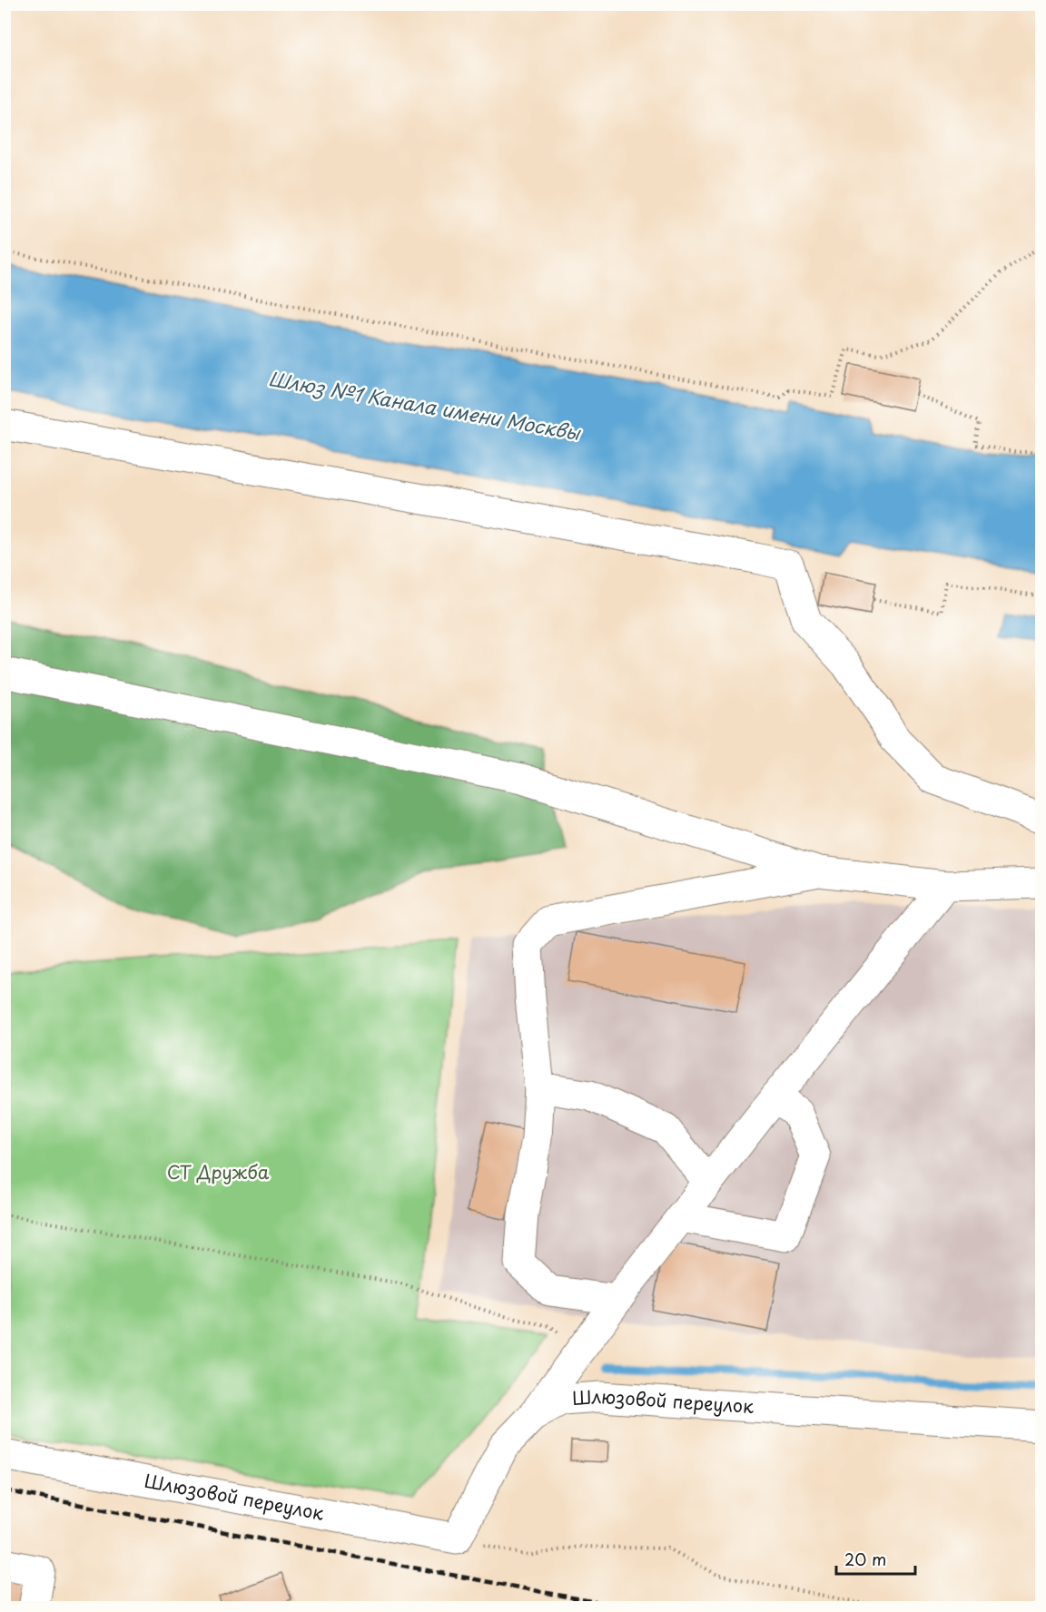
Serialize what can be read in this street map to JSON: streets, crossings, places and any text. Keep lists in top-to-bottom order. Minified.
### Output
{"streets":{"street":["Шлюзовой переулок"]},"water":["Шлюз №1 Канала имени Москвы"],"parks":["СТ Дружба"],"scale_bar":"20 m"}
